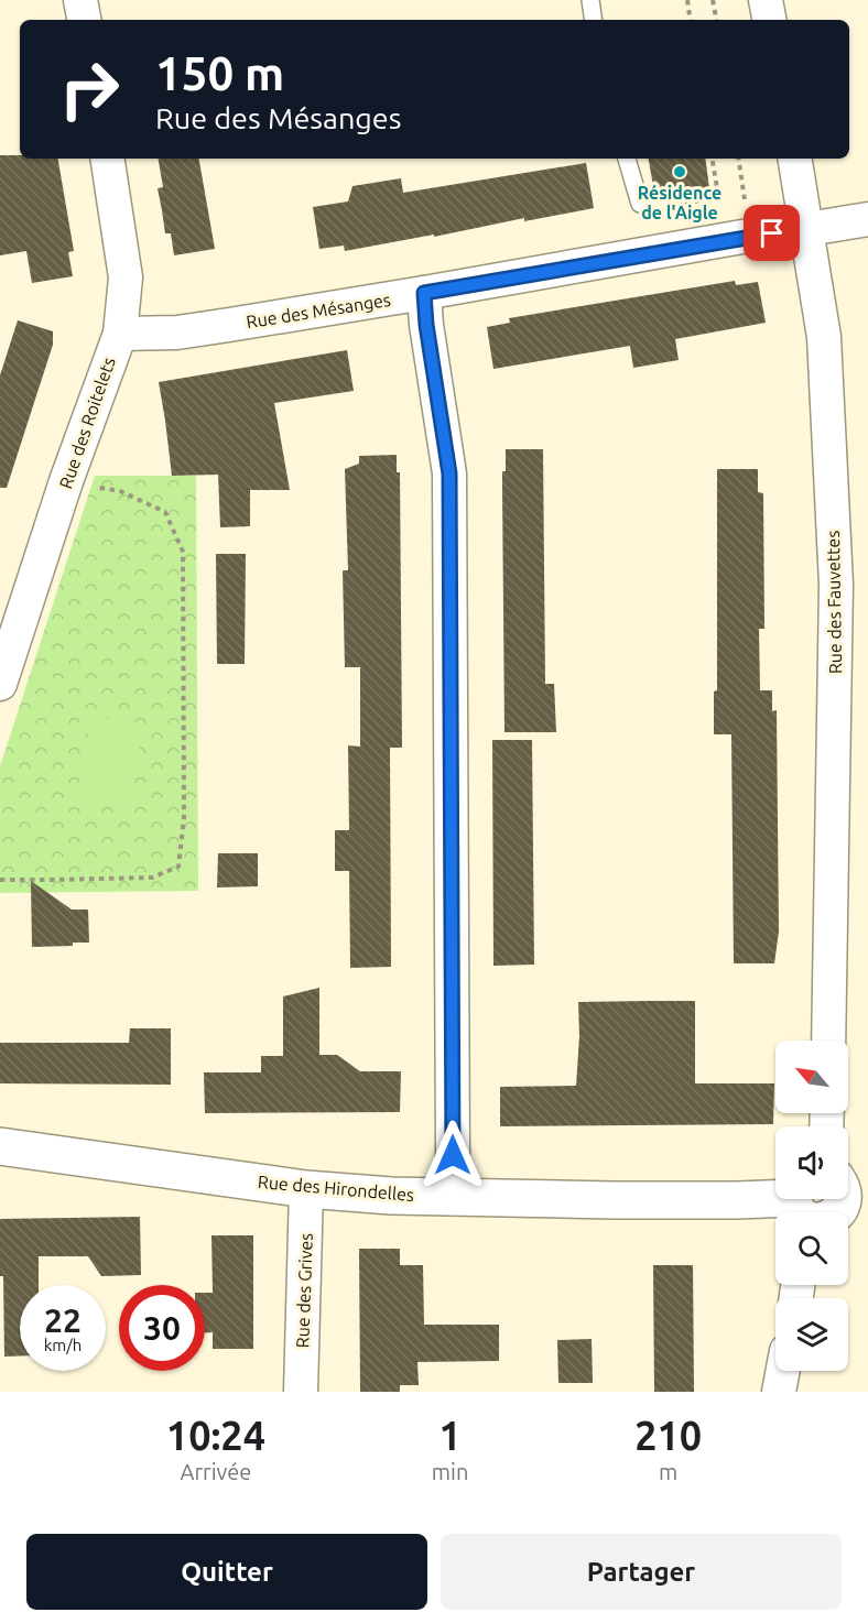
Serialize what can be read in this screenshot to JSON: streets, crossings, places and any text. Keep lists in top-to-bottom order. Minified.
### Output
{"streets":{"street":["Rue des Mésanges","Rue des Roitelets","Rue des Fauvettes","Rue des Hirondelles","Rue des Grives"]},"crossings":[["Rue des Mésanges","Rue des Roitelets"],["Rue des Mésanges","Rue des Fauvettes"],["Rue des Hirondelles","Rue des Grives"]],"places":["Résidence de l'Aigle"],"north":"top left","page":{"turn":["150 m","Rue des Mésanges"],"speed":"22 km/h","limit":"30","eta":["10:24","Arrivée","1","min","210","m"],"buttons":["Quitter","Partager"]}}
